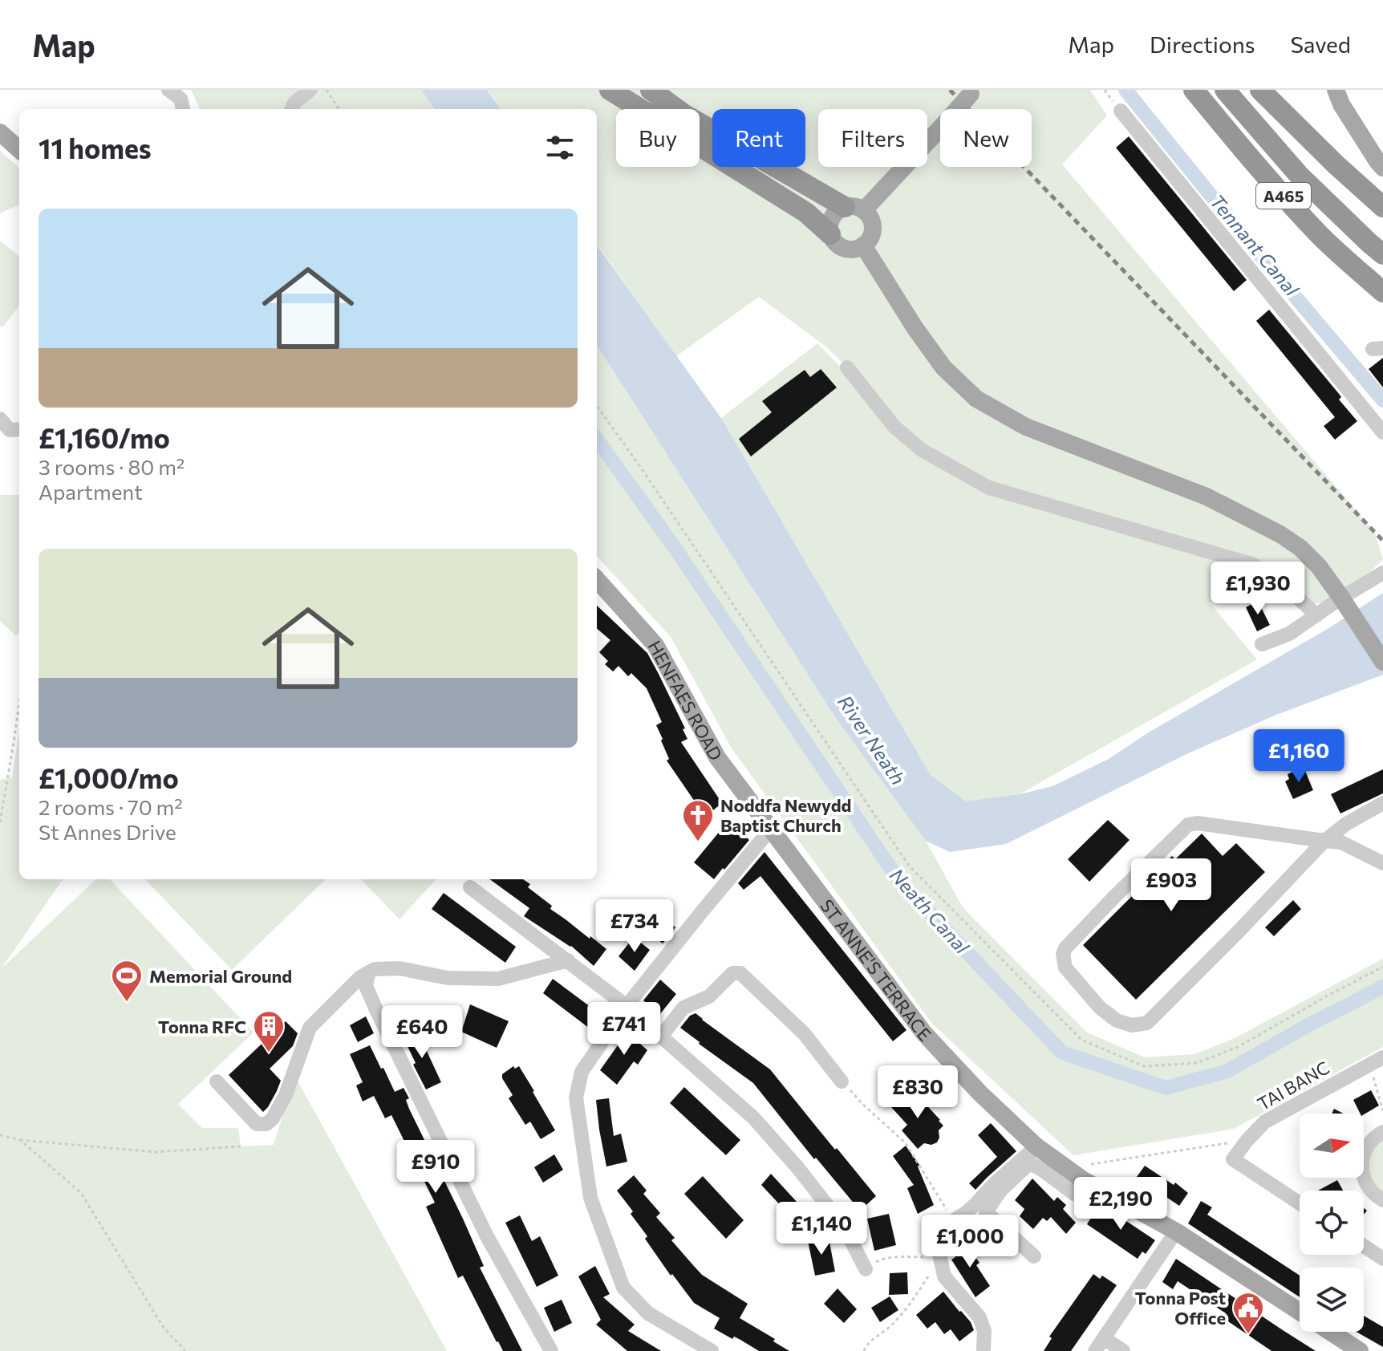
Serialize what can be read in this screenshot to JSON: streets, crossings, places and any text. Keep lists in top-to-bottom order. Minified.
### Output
{"streets":{"highway":["A465"],"main road":["HENFAES ROAD","ST ANNE'S TERRACE"],"street":["TAI BANC"]},"crossings":[["HENFAES ROAD","ST ANNE'S TERRACE"]],"water":["Tennant Canal","River Neath","Neath Canal"],"places":{"church":["Noddfa Newydd Baptist Church"],"sports":["Memorial Ground"],"building":["Tonna RFC"],"public building":["Tonna Post Office"]},"north":"right","page":{"header":"Map","nav":["Map","Directions","Saved"],"chip":["Buy","Rent","Filters","New"],"heading":"11 homes","list":[{"name":"£1,160/mo","note":"3 rooms · 80 m² · Apartment"},{"name":"£1,000/mo","note":"2 rooms · 70 m² · St Annes Drive"}],"price":["£1,930","£1,160","£903","£734","£741","£640","£830","£910","£2,190","£1,140","£1,000"]}}
